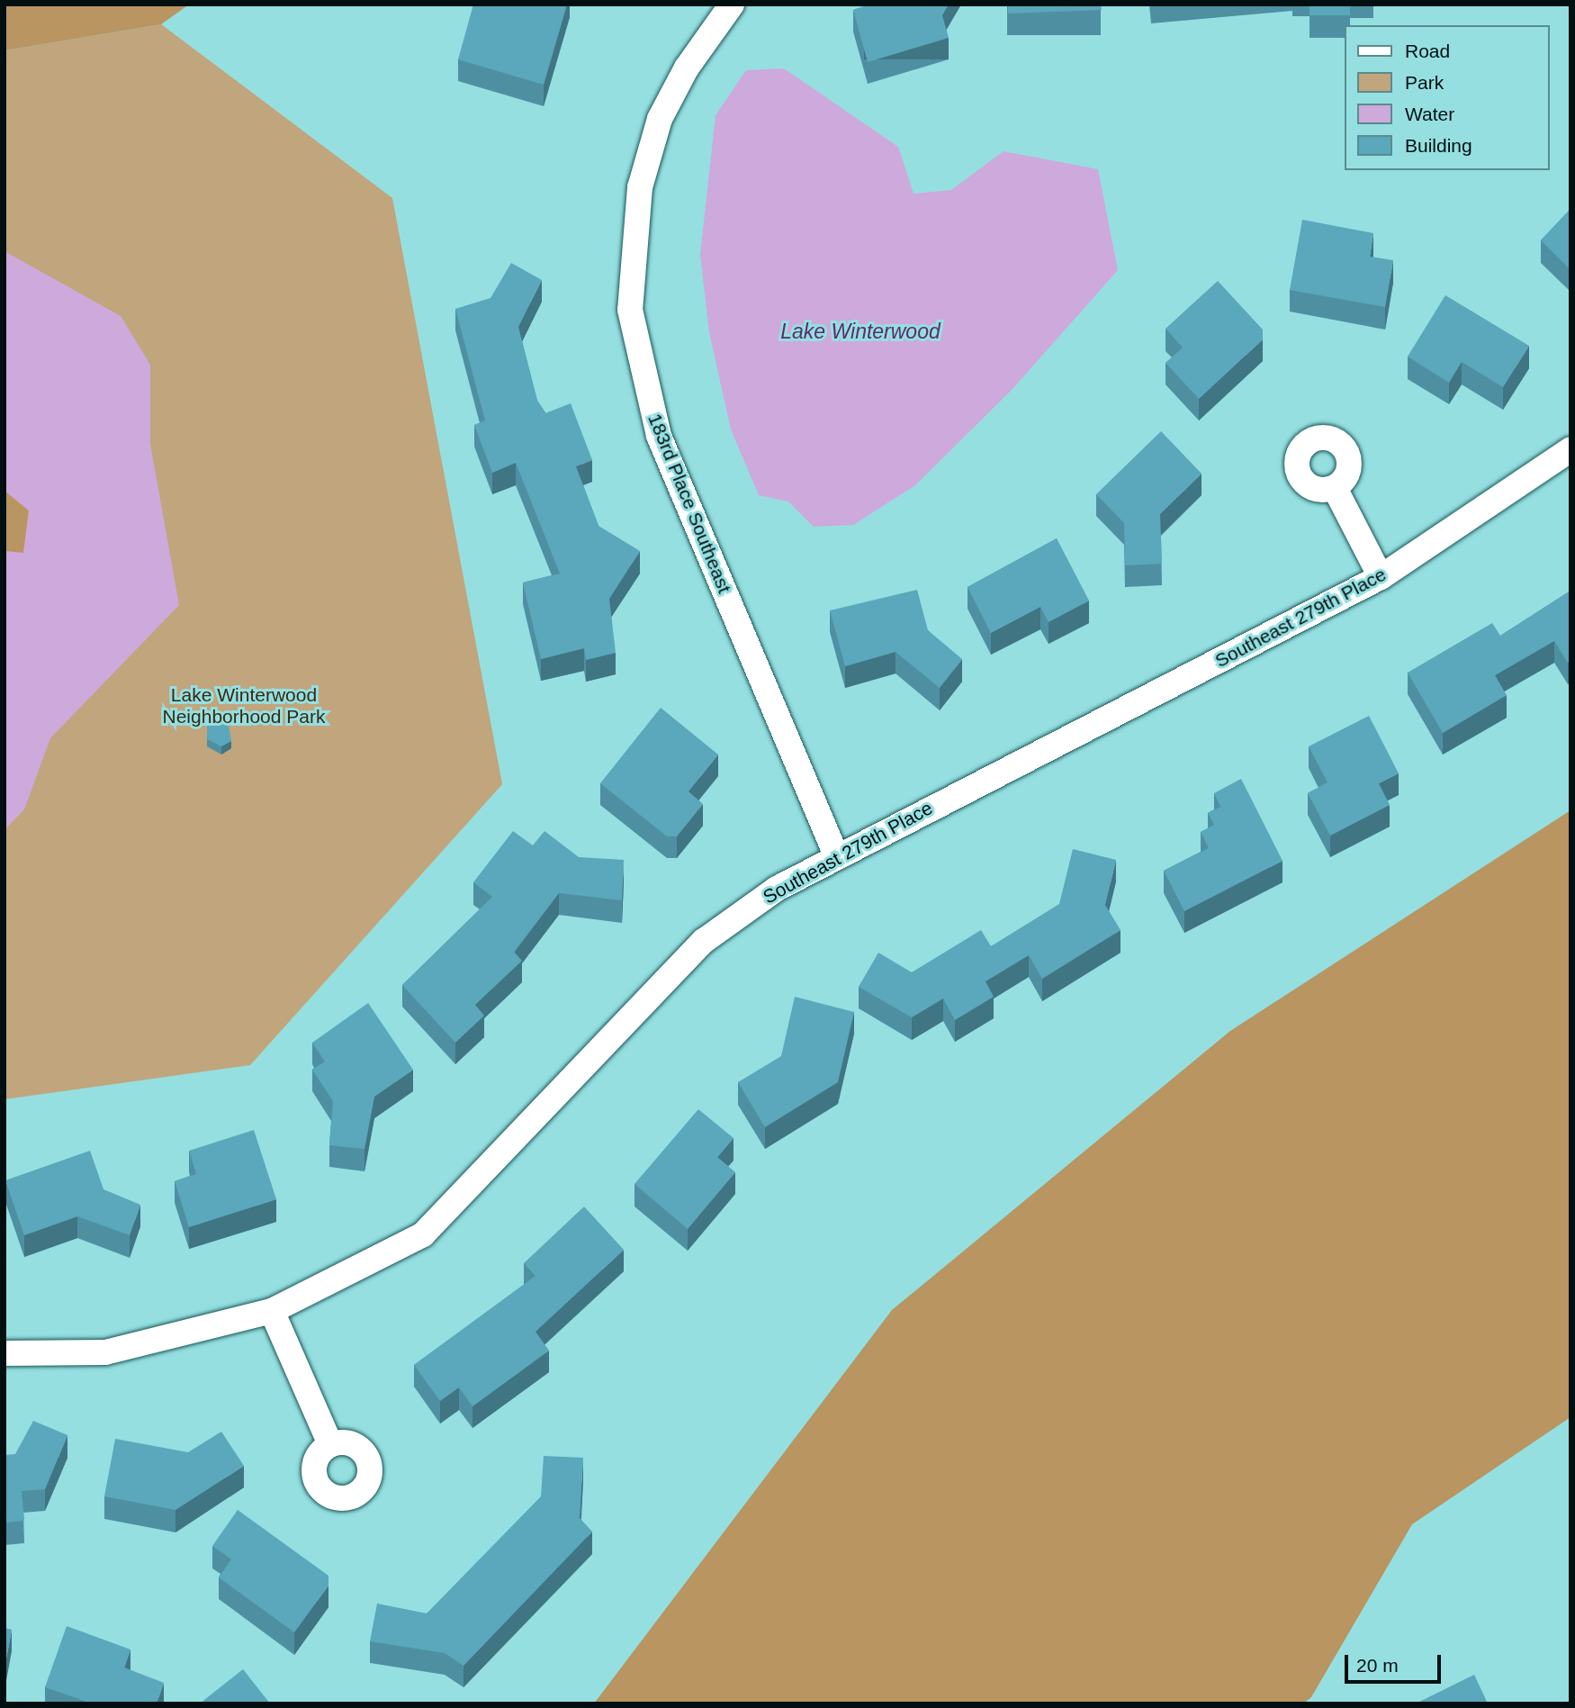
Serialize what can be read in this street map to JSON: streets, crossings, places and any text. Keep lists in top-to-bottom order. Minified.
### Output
{"streets":{"street":["183rd Place Southeast","Southeast 279th Place"]},"crossings":[["183rd Place Southeast","Southeast 279th Place"]],"water":["Lake Winterwood"],"parks":["Lake Winterwood Neighborhood Park"],"legend":["Road","Park","Water","Building"],"scale_bar":"20 m"}
